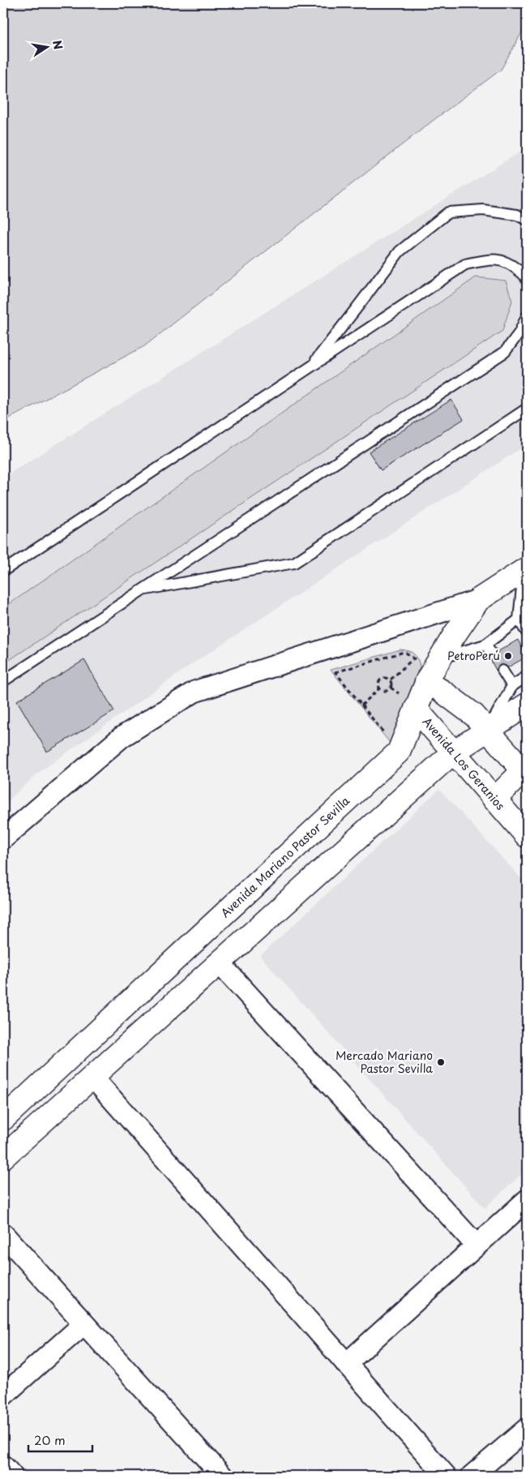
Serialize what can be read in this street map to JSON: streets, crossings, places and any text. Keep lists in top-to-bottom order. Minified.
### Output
{"streets":{"main road":["Avenida Los Geranios","Avenida Mariano Pastor Sevilla"]},"crossings":[["Avenida Los Geranios","Avenida Mariano Pastor Sevilla"]],"places":["PetroPerú","Mercado Mariano Pastor Sevilla"],"scale_bar":"20 m","north":"right"}
